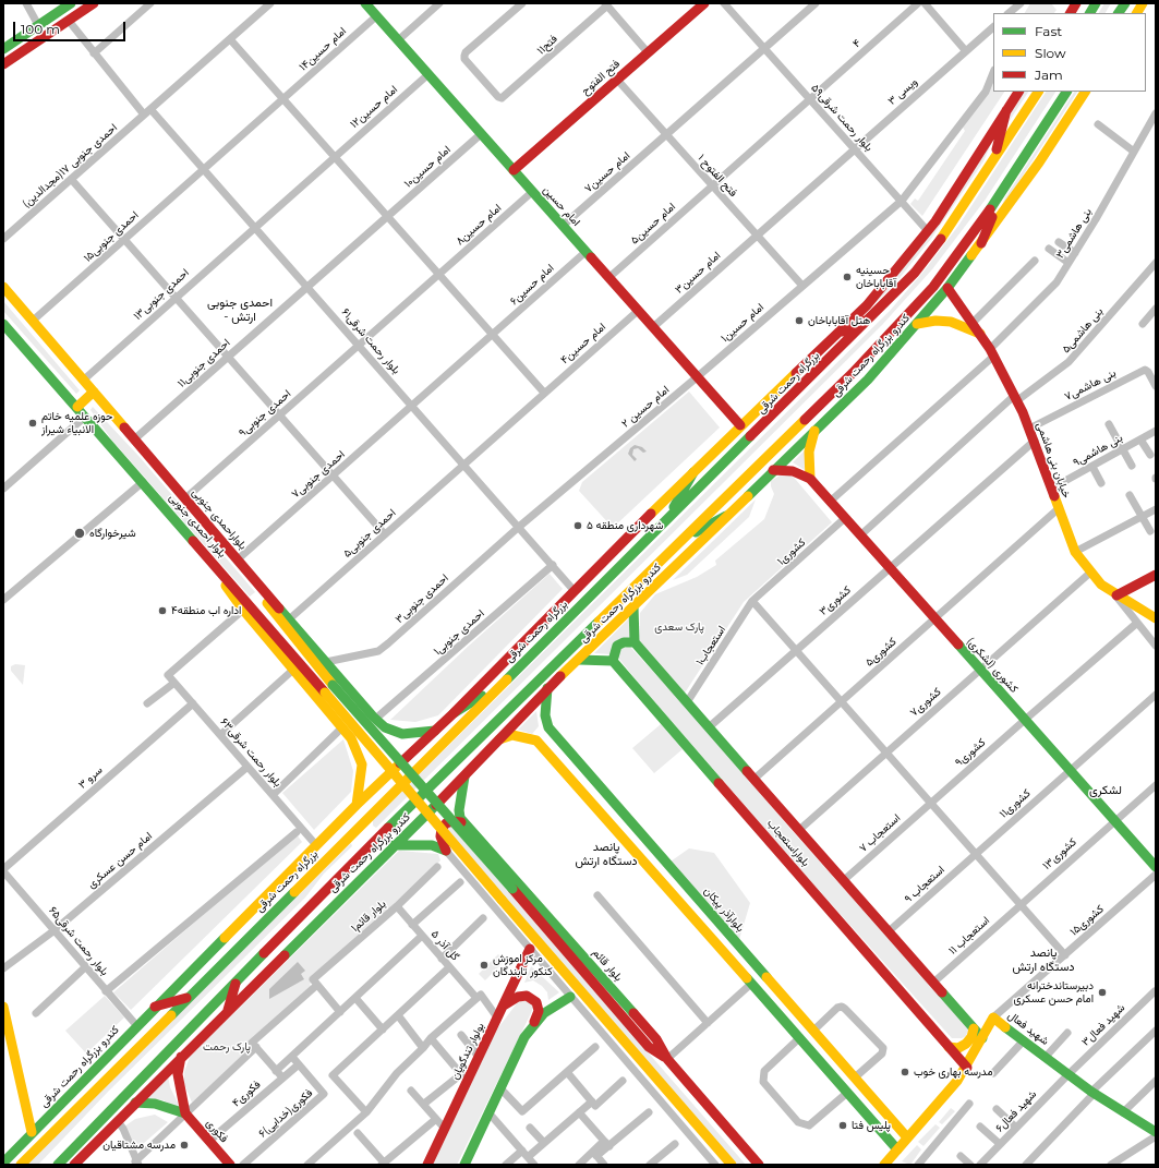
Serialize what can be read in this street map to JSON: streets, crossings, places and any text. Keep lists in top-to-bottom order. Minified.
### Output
{"streets":{"main road":["فتح الفتوح","امام حسین","کندرو بزرگراه رحمت شرقی","بزرگراه رحمت شرقی","خیابان بنی هاشمی","بلواراحمدی جنوبی","بلوار احمدی جنوبی","کشوری (لشکری)","بلواراستعجاب","بلوارآذر پیکان","بلوار قائم","شهید فعال","بولوار تندگویان","فکوری"],"street":["۴","۱۱فتح","امام حسین۱۴","ویسی ۳","امام حسین۱۲","۵۹بلوار رحمت شرقی","احمدی جنوبی ۱۷(مجدالدین)","امام حسین۱۰","امام حسین۷","فتح الفتوح ۱","امام حسین۵","امام حسین۸","بنی هاشمی۳","احمدی جنوبی۱۵","امام حسین۳","امام حسین۶","احمدی جنوبی۱۳","امام حسین۱","بنی هاشمی۵","بلوار رحمت شرقی۶۱","امام حسین۴","احمدی جنوبی۱۱","بنی هاشمی۷","۲ امام حسین","احمدی جنوبی۹","بنی هاشمی۹","احمدی جنوبی۷","احمدی جنوبی۵","۱کشوری","احمدی جنوبی۳","۳کشوری","احمدی جنوبی۱","استعجاب۱","۵کشوری","۷کشوری","بلوار رحمت شرقی۶۳","۹کشوری","سرو ۳","۱۱کشوری","استعجاب ۷","۱۳کشوری","امام حسن عسکری","استعجاب ۹","بلوار قائم۱","کشوری۱۵","استعجاب ۱۱","بلوار رحمت شرقی۶۵","گل آذر ۵","شهید فعال۳","فکوری۴","شهید فعال۶","۶فکوری(خدایی)"]},"crossings":[["۴","۵۹بلوار رحمت شرقی"],["۴","فتح الفتوح ۱"],["۴","امام حسین۵"],["امام حسین۱۴","امام حسین"],["امام حسین۱۴","احمدی جنوبی۱۵"],["امام حسین۱۴","بلوار رحمت شرقی۶۱"],["فتح الفتوح","فتح الفتوح ۱"],["فتح الفتوح","امام حسین"],["ویسی ۳","۵۹بلوار رحمت شرقی"],["ویسی ۳","فتح الفتوح ۱"],["ویسی ۳","امام حسین۳"],["امام حسین۱۲","امام حسین"],["امام حسین۱۲","احمدی جنوبی۱۳"],["امام حسین۱۲","بلوار رحمت شرقی۶۱"],["۵۹بلوار رحمت شرقی","امام حسین۷"],["۵۹بلوار رحمت شرقی","امام حسین۱"],["احمدی جنوبی ۱۷(مجدالدین)","بلوار رحمت شرقی۶۱"],["امام حسین۱۰","امام حسین"],["امام حسین۱۰","بلوار رحمت شرقی۶۱"],["امام حسین۱۰","احمدی جنوبی۱۱"],["امام حسین۷","فتح الفتوح ۱"],["امام حسین۷","امام حسین"],["فتح الفتوح ۱","امام حسین۵"],["فتح الفتوح ۱","امام حسین۳"],["فتح الفتوح ۱","امام حسین۱"],["امام حسین","امام حسین۵"],["امام حسین","امام حسین۸"],["امام حسین","امام حسین۳"],["امام حسین","امام حسین۶"],["امام حسین","امام حسین۱"],["امام حسین","امام حسین۴"],["امام حسین","کندرو بزرگراه رحمت شرقی"],["امام حسین","۲ امام حسین"],["امام حسین۸","بلوار رحمت شرقی۶۱"],["امام حسین۸","احمدی جنوبی۹"],["بنی هاشمی۳","خیابان بنی هاشمی"],["بنی هاشمی۳","کشوری (لشکری)"],["احمدی جنوبی۱۵","بلوار رحمت شرقی۶۱"],["احمدی جنوبی۱۵","بلواراحمدی جنوبی"],["امام حسین۶","بلوار رحمت شرقی۶۱"],["امام حسین۶","احمدی جنوبی۷"],["احمدی جنوبی۱۳","بلوار رحمت شرقی۶۱"],["احمدی جنوبی۱۳","بلواراحمدی جنوبی"],["امام حسین۱","۲ امام حسین"],["بنی هاشمی۵","خیابان بنی هاشمی"],["بنی هاشمی۵","کشوری (لشکری)"],["بلوار رحمت شرقی۶۱","امام حسین۴"],["بلوار رحمت شرقی۶۱","کندرو بزرگراه رحمت شرقی"],["بلوار رحمت شرقی۶۱","احمدی جنوبی۱۱"],["بلوار رحمت شرقی۶۱","۲ امام حسین"],["بلوار رحمت شرقی۶۱","احمدی جنوبی۹"],["بلوار رحمت شرقی۶۱","احمدی جنوبی۷"],["بلوار رحمت شرقی۶۱","احمدی جنوبی۵"],["بلوار رحمت شرقی۶۱","احمدی جنوبی۳"],["بلوار رحمت شرقی۶۱","احمدی جنوبی۱"],["امام حسین۴","احمدی جنوبی۵"],["کندرو بزرگراه رحمت شرقی","خیابان بنی هاشمی"],["کندرو بزرگراه رحمت شرقی","بلواراحمدی جنوبی"],["کندرو بزرگراه رحمت شرقی","بلوار احمدی جنوبی"],["کندرو بزرگراه رحمت شرقی","بلوار رحمت شرقی۶۳"],["کندرو بزرگراه رحمت شرقی","بلوار رحمت شرقی۶۵"],["کندرو بزرگراه رحمت شرقی","بلوار قائم"],["احمدی جنوبی۱۱","بلواراحمدی جنوبی"],["بنی هاشمی۷","خیابان بنی هاشمی"],["۲ امام حسین","احمدی جنوبی۳"],["احمدی جنوبی۹","بلواراحمدی جنوبی"],["بنی هاشمی۹","خیابان بنی هاشمی"],["خیابان بنی هاشمی","۳کشوری"],["خیابان بنی هاشمی","۵کشوری"],["خیابان بنی هاشمی","۷کشوری"],["احمدی جنوبی۷","بلواراحمدی جنوبی"],["بلواراحمدی جنوبی","احمدی جنوبی۵"],["بلواراحمدی جنوبی","احمدی جنوبی۳"],["بلواراحمدی جنوبی","احمدی جنوبی۱"],["بلوار احمدی جنوبی","بلوار رحمت شرقی۶۳"],["۱کشوری","استعجاب۱"],["۱کشوری","کشوری (لشکری)"],["۳کشوری","کشوری (لشکری)"],["۳کشوری","بلواراستعجاب"],["استعجاب۱","بلواراستعجاب"],["۵کشوری","کشوری (لشکری)"],["۵کشوری","بلواراستعجاب"],["کشوری (لشکری)","۷کشوری"],["کشوری (لشکری)","۹کشوری"],["کشوری (لشکری)","۱۱کشوری"],["کشوری (لشکری)","۱۳کشوری"],["۷کشوری","بلواراستعجاب"],["بلوار رحمت شرقی۶۳","سرو ۳"],["بلوار رحمت شرقی۶۳","امام حسن عسکری"],["۹کشوری","استعجاب ۷"],["سرو ۳","بلوار رحمت شرقی۶۵"],["۱۱کشوری","استعجاب ۹"],["استعجاب ۷","بلواراستعجاب"],["بلواراستعجاب","استعجاب ۹"],["بلواراستعجاب","استعجاب ۱۱"],["بلواراستعجاب","شهید فعال"],["۱۳کشوری","استعجاب ۱۱"],["امام حسن عسکری","بلوار رحمت شرقی۶۵"],["بلوارآذر پیکان","شهید فعال"],["بلوار قائم۱","گل آذر ۵"],["کشوری۱۵","شهید فعال"],["گل آذر ۵","بولوار تندگویان"],["شهید فعال۳","شهید فعال"],["شهید فعال۳","شهید فعال۶"],["شهید فعال","شهید فعال۶"],["فکوری۴","۶فکوری(خدایی)"],["فکوری۴","فکوری"]],"districts":["احمدی جنوبی - ارتش","لشکری","پانصد دستگاه ارتش","پانصد دستگاه ارتش"],"parks":["پارک سعدی","پارک رحمت"],"places":["حسینیه آقاباباخان","هتل آقاباباخان","حوزه علمیه خاتم الانبیاء شیراز","شهرداری منطقه ۵","شیرخوارگاه","اداره اب منطقه۴","مرکز اموزش کنکور تابندگان","دبیرستاندخترانه امام حسن عسکری","مدرسه بهاری خوب","پلیس فتا","مدرسه مشتاقیان"],"legend":["Fast","Slow","Jam"],"scale_bar":"100 m"}
